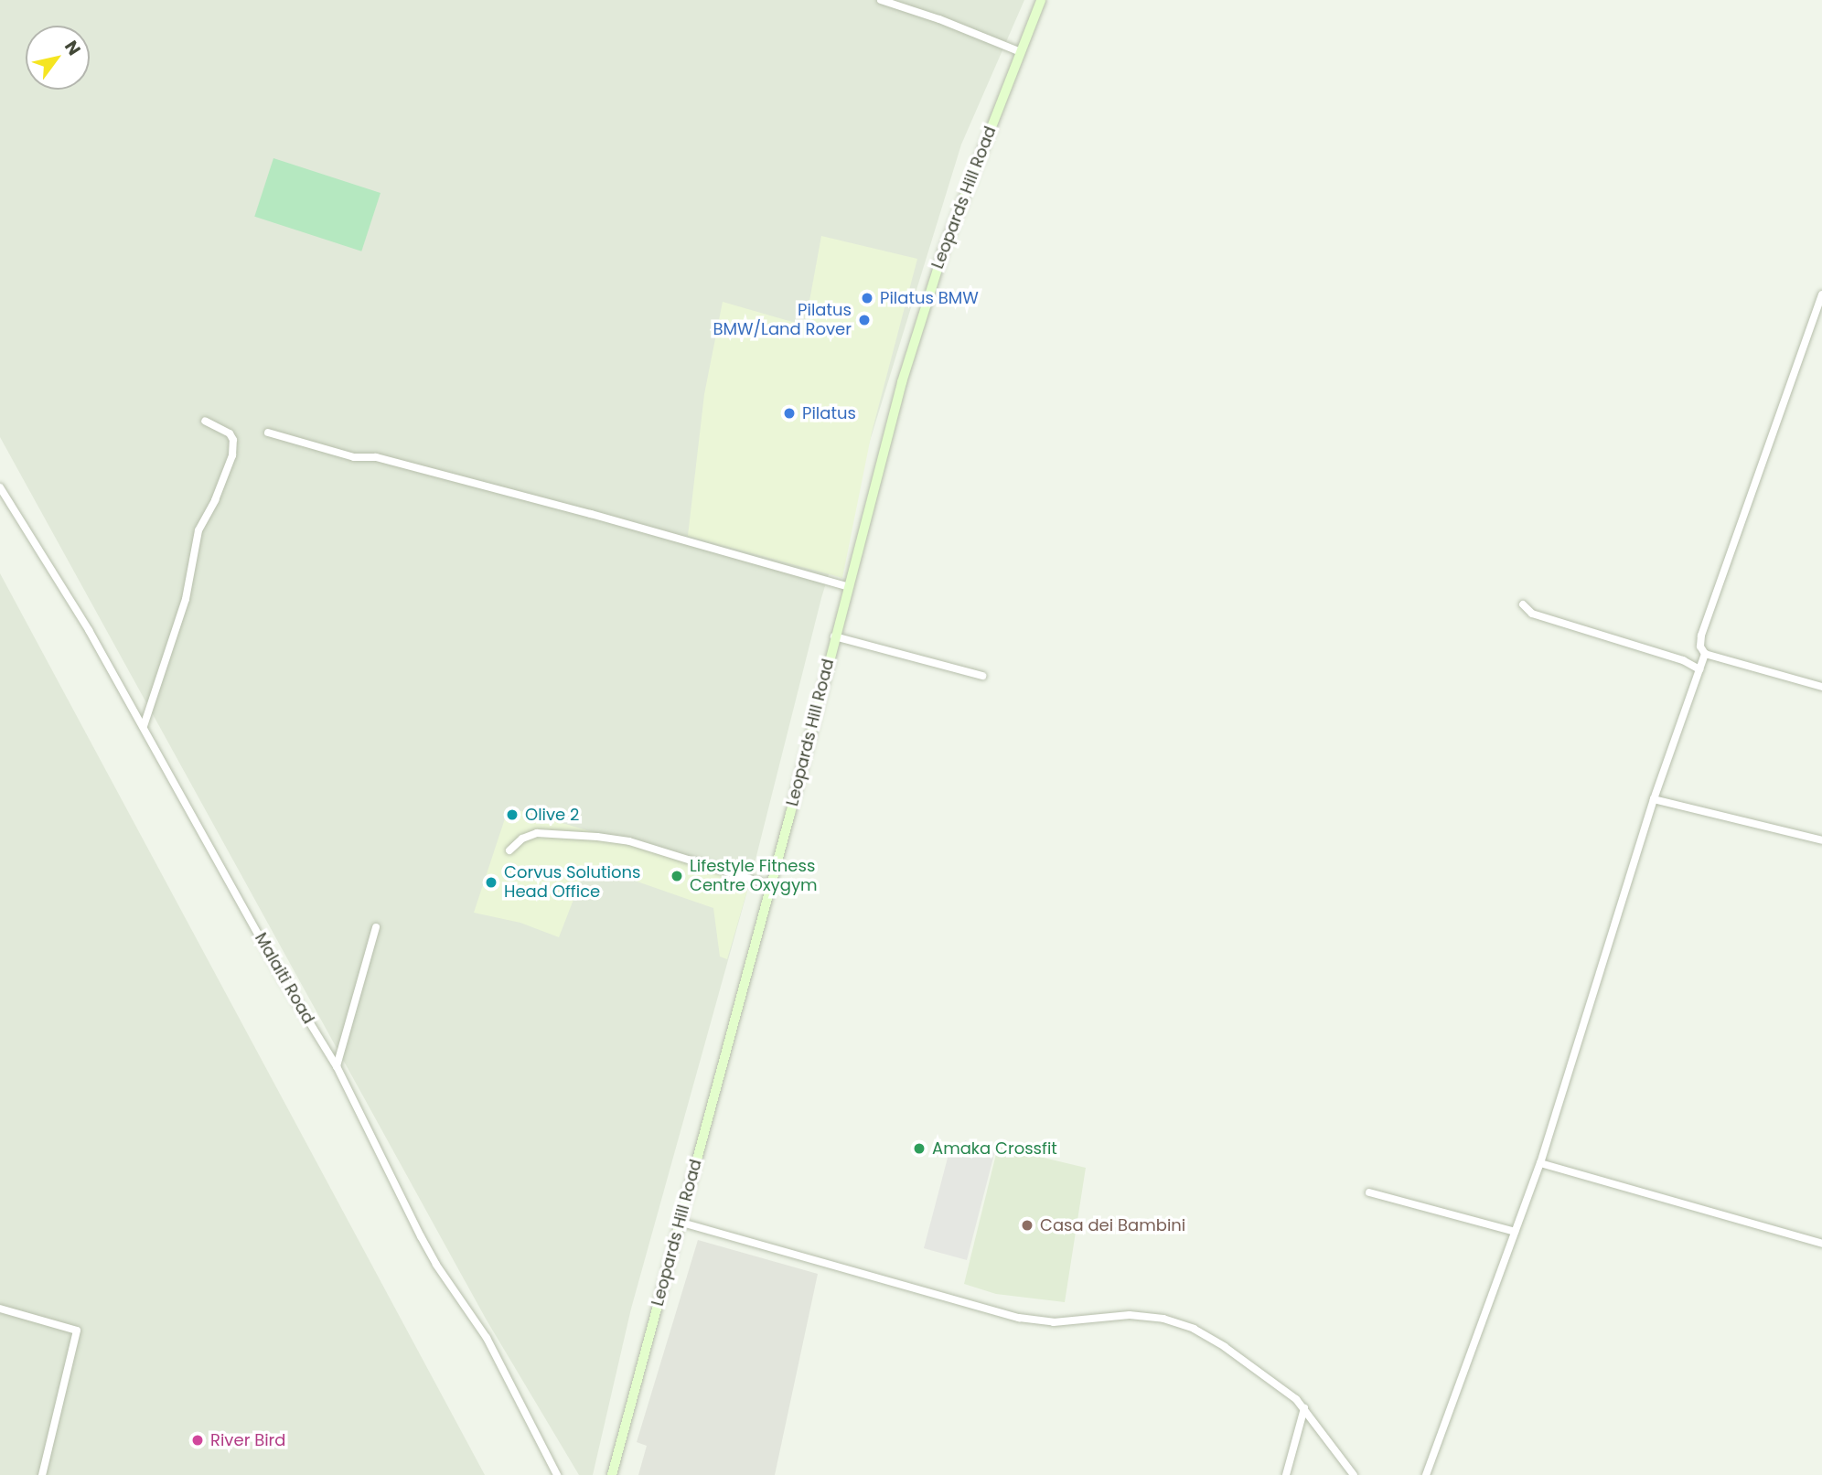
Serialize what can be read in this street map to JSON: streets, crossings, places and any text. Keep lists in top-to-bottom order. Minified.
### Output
{"streets":{"main road":["Leopards Hill Road"],"street":["Malaiti Road"]},"places":["Pilatus BMW","Pilatus BMW/Land Rover","Pilatus","Olive 2","Lifestyle Fitness Centre Oxygym","Corvus Solutions Head Office","Amaka Crossfit","Casa dei Bambini","River Bird"],"north":"top right"}
